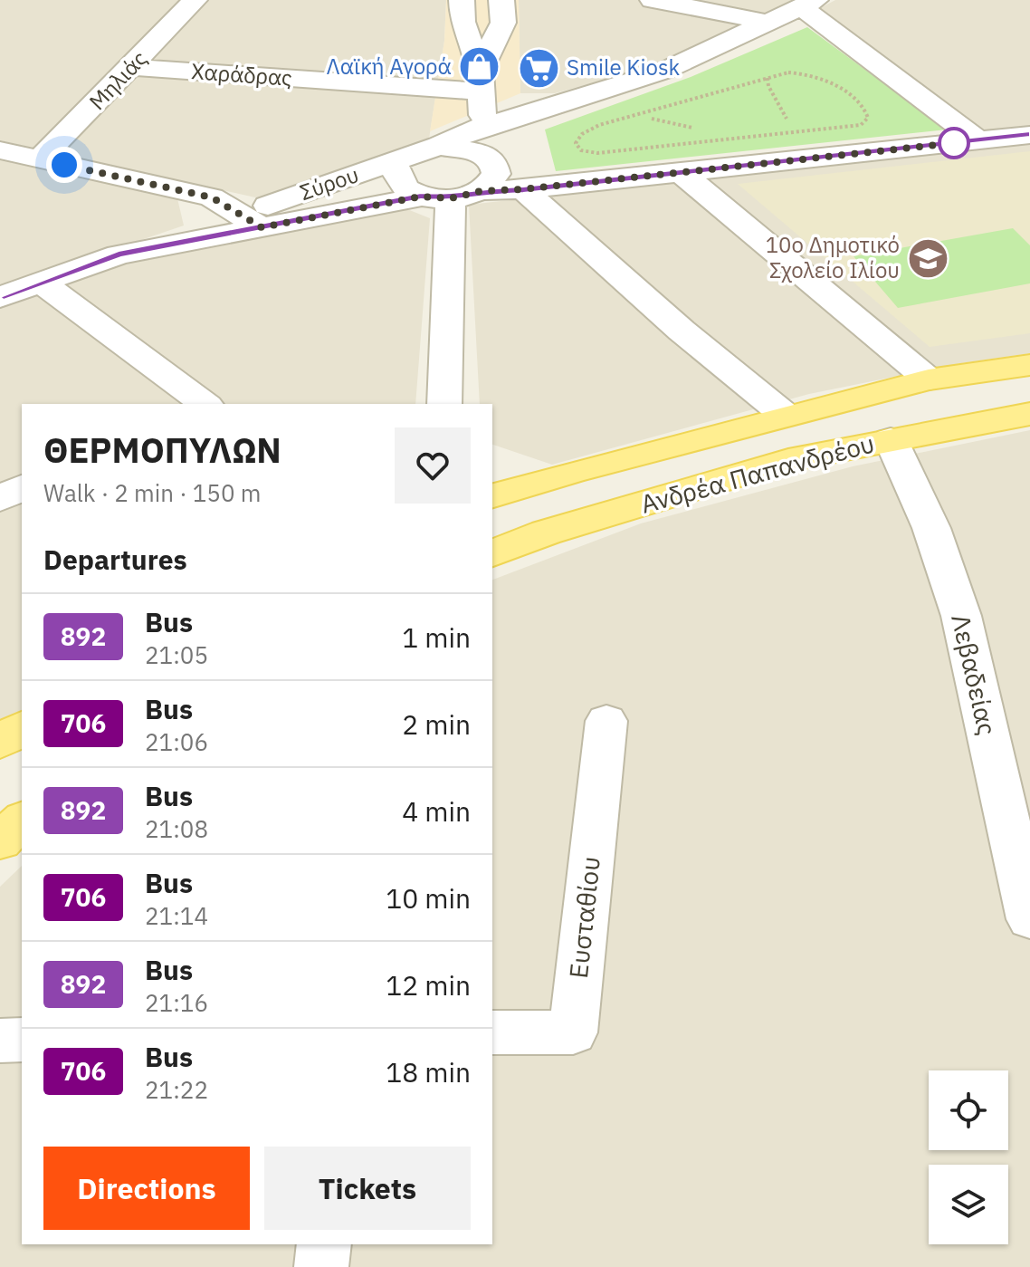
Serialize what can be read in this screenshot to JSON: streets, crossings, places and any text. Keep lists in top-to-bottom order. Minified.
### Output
{"streets":{"main road":["Ανδρέα Παπανδρέου"],"street":["Χαράδρας","Μηλιάς","Σύρου","Λεβαδείας","Ευσταθίου"]},"crossings":[["Χαράδρας","Μηλιάς"],["Ανδρέα Παπανδρέου","Λεβαδείας"]],"places":{"shop":["Λαϊκή Αγορά"],"supermarket":["Smile Kiosk"],"school or university":["10ο Δημοτικό Σχολείο Ιλίου"]},"lines":["bus line 892"],"page":{"heading":[["ΘΕΡΜΟΠΥΛΩΝ","Walk · 2 min · 150 m"],"Departures"],"list":[{"mark":"892","name":"Bus","note":"21:05","value":"1 min"},{"mark":"706","name":"Bus","note":"21:06","value":"2 min"},{"mark":"892","name":"Bus","note":"21:08","value":"4 min"},{"mark":"706","name":"Bus","note":"21:14","value":"10 min"},{"mark":"892","name":"Bus","note":"21:16","value":"12 min"},{"mark":"706","name":"Bus","note":"21:22","value":"18 min"}],"buttons":["Directions","Tickets"]}}
